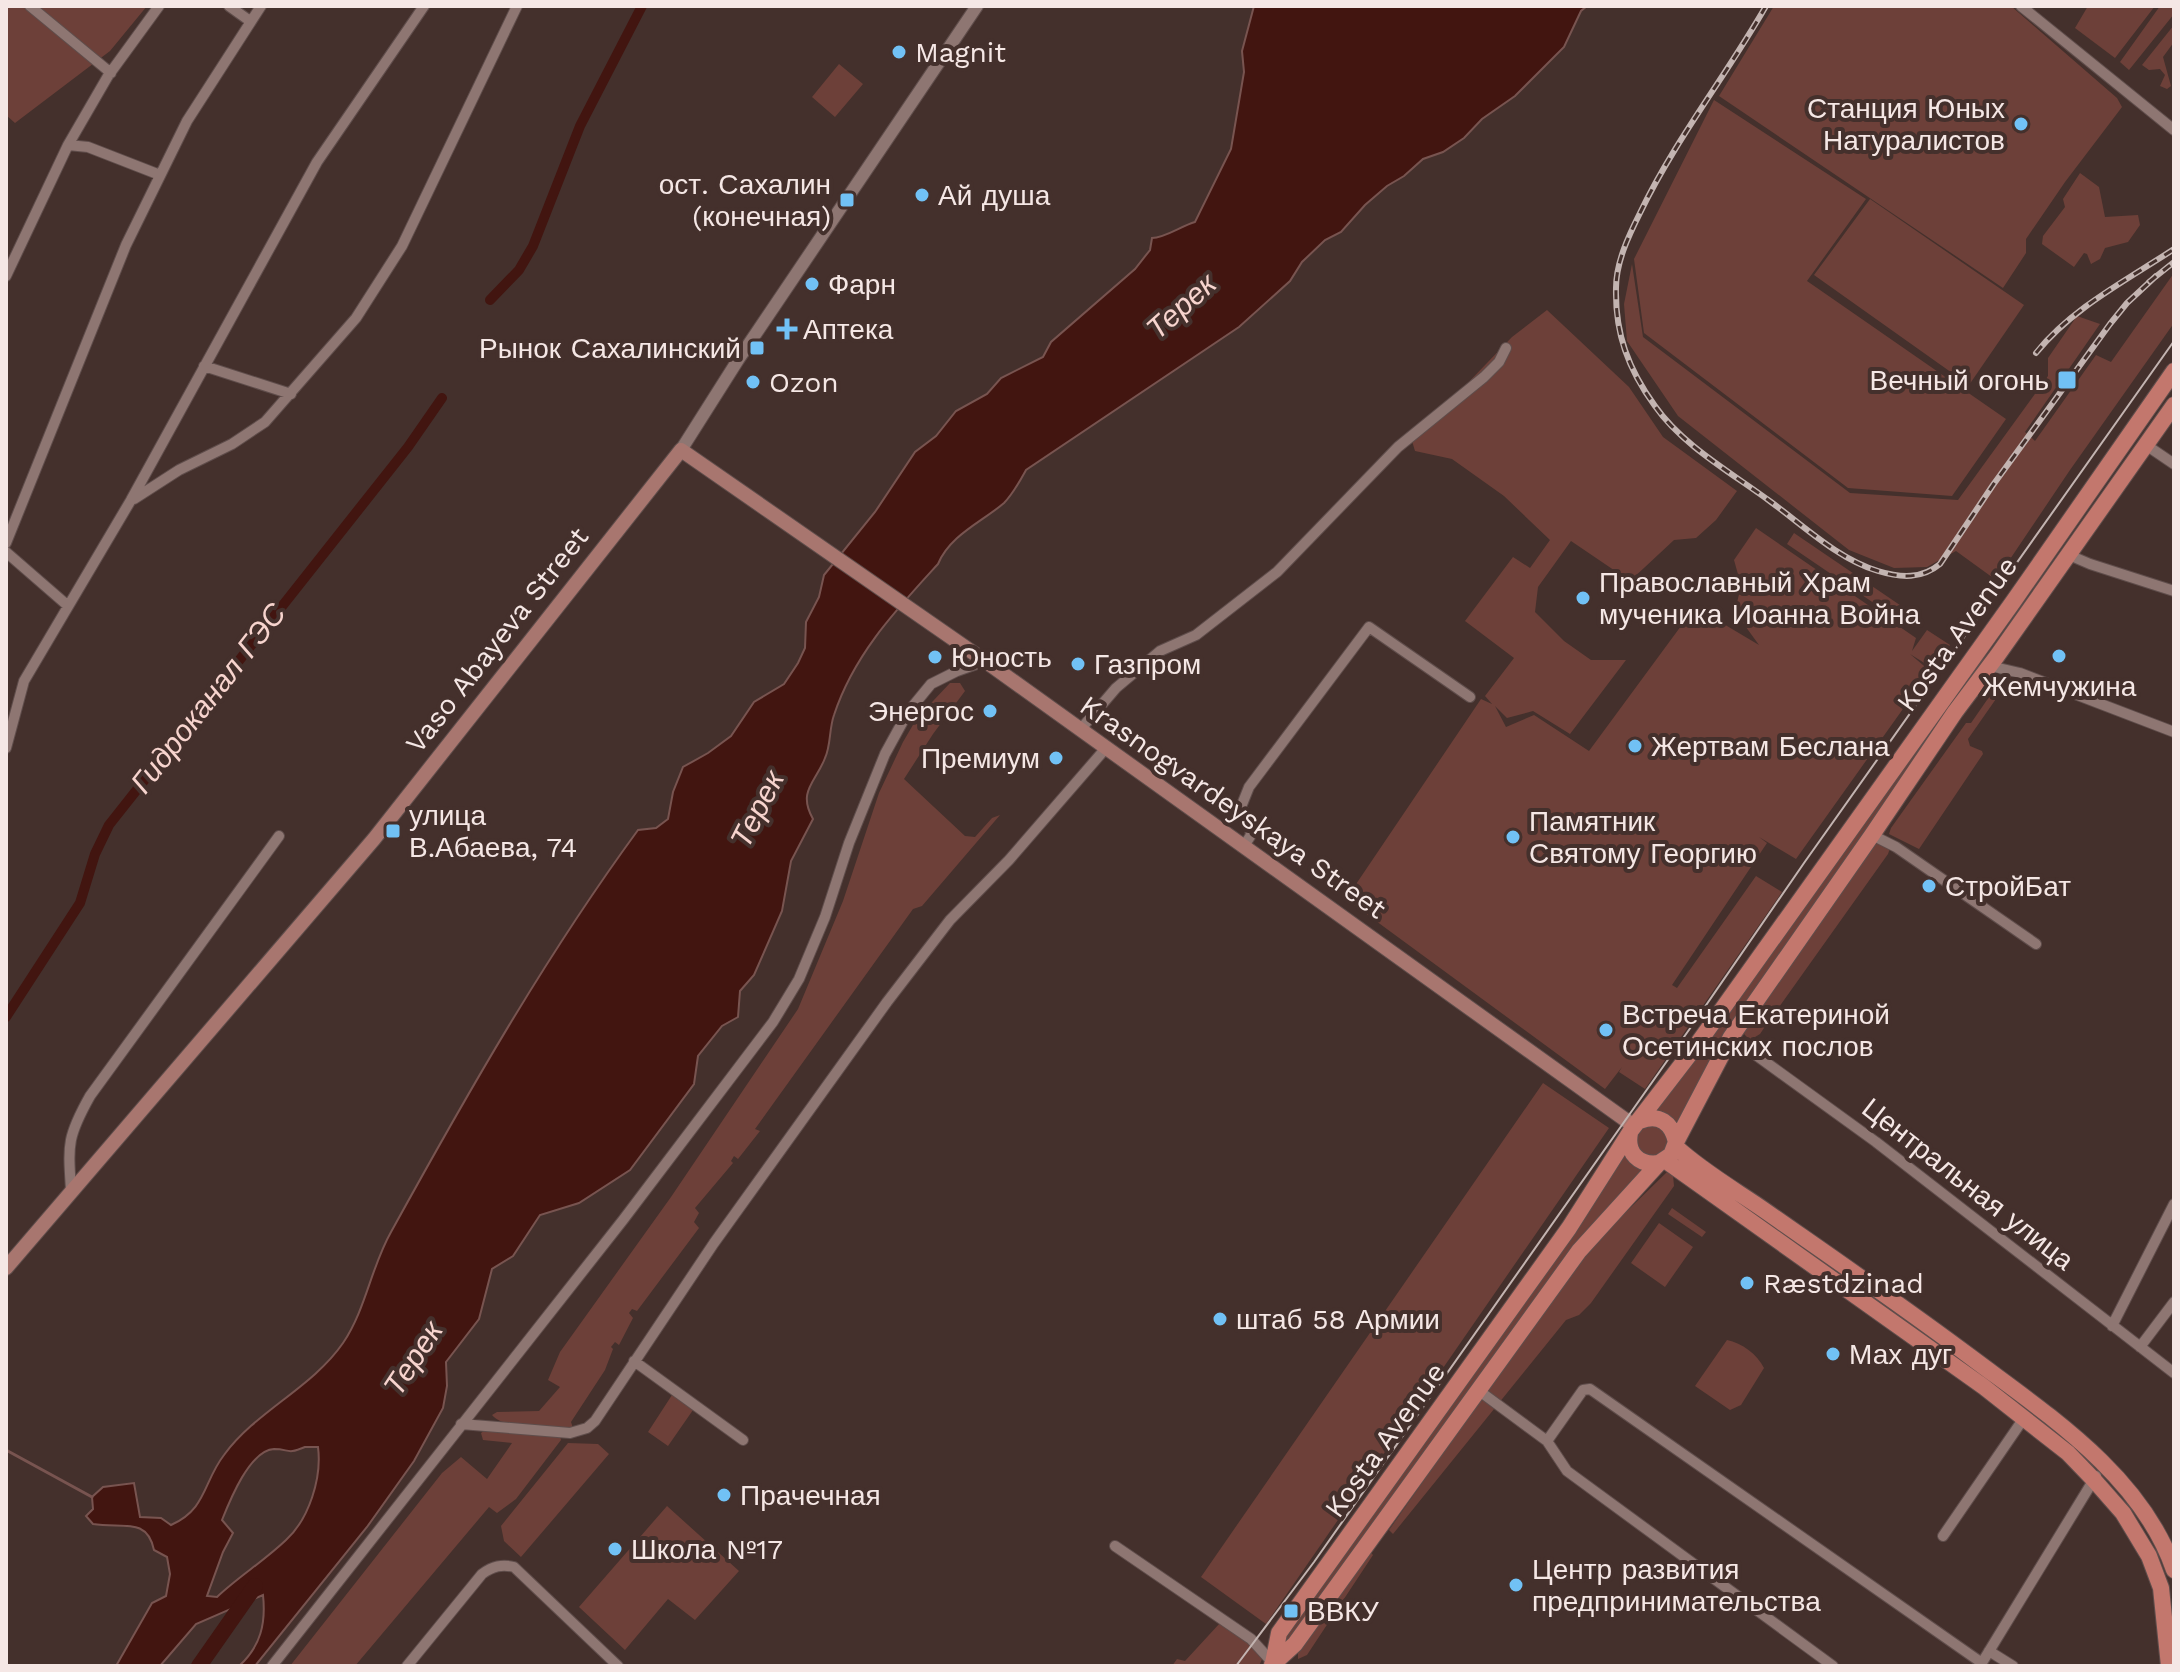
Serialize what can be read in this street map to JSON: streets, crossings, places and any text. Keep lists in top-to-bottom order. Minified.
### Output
{"streets":{"main road":["Kosta Avenue","Vaso Abayeva Street","Krasnogvardeyskaya Street"],"street":["Центральная улица"]},"crossings":[["Kosta Avenue","Krasnogvardeyskaya Street"],["Kosta Avenue","Центральная улица"],["Vaso Abayeva Street","Krasnogvardeyskaya Street"]],"water":["Терек","Гидроканал ГЭС"],"places":{"other":["Magnit","Станция Юных Натуралистов","Ай душа","Фарн","Ozon","Православный Храм мученика Иоанна Война","Жемчужина","Юность","Газпром","Энергос","Жертвам Беслана","Премиум","Памятник Святому Георгию","СтройБат","Встреча Екатериной Осетинских послов","Ræstdzinad","штаб 58 Армии","Мах дуг","Прачечная","Школа №17","Центр развития предпринимательства"],"transit":["ост. Сахалин (конечная)","Рынок Сахалинский","Вечный огонь","улица В.Абаева, 74","ВВКУ"],"health":["Аптека"]}}
